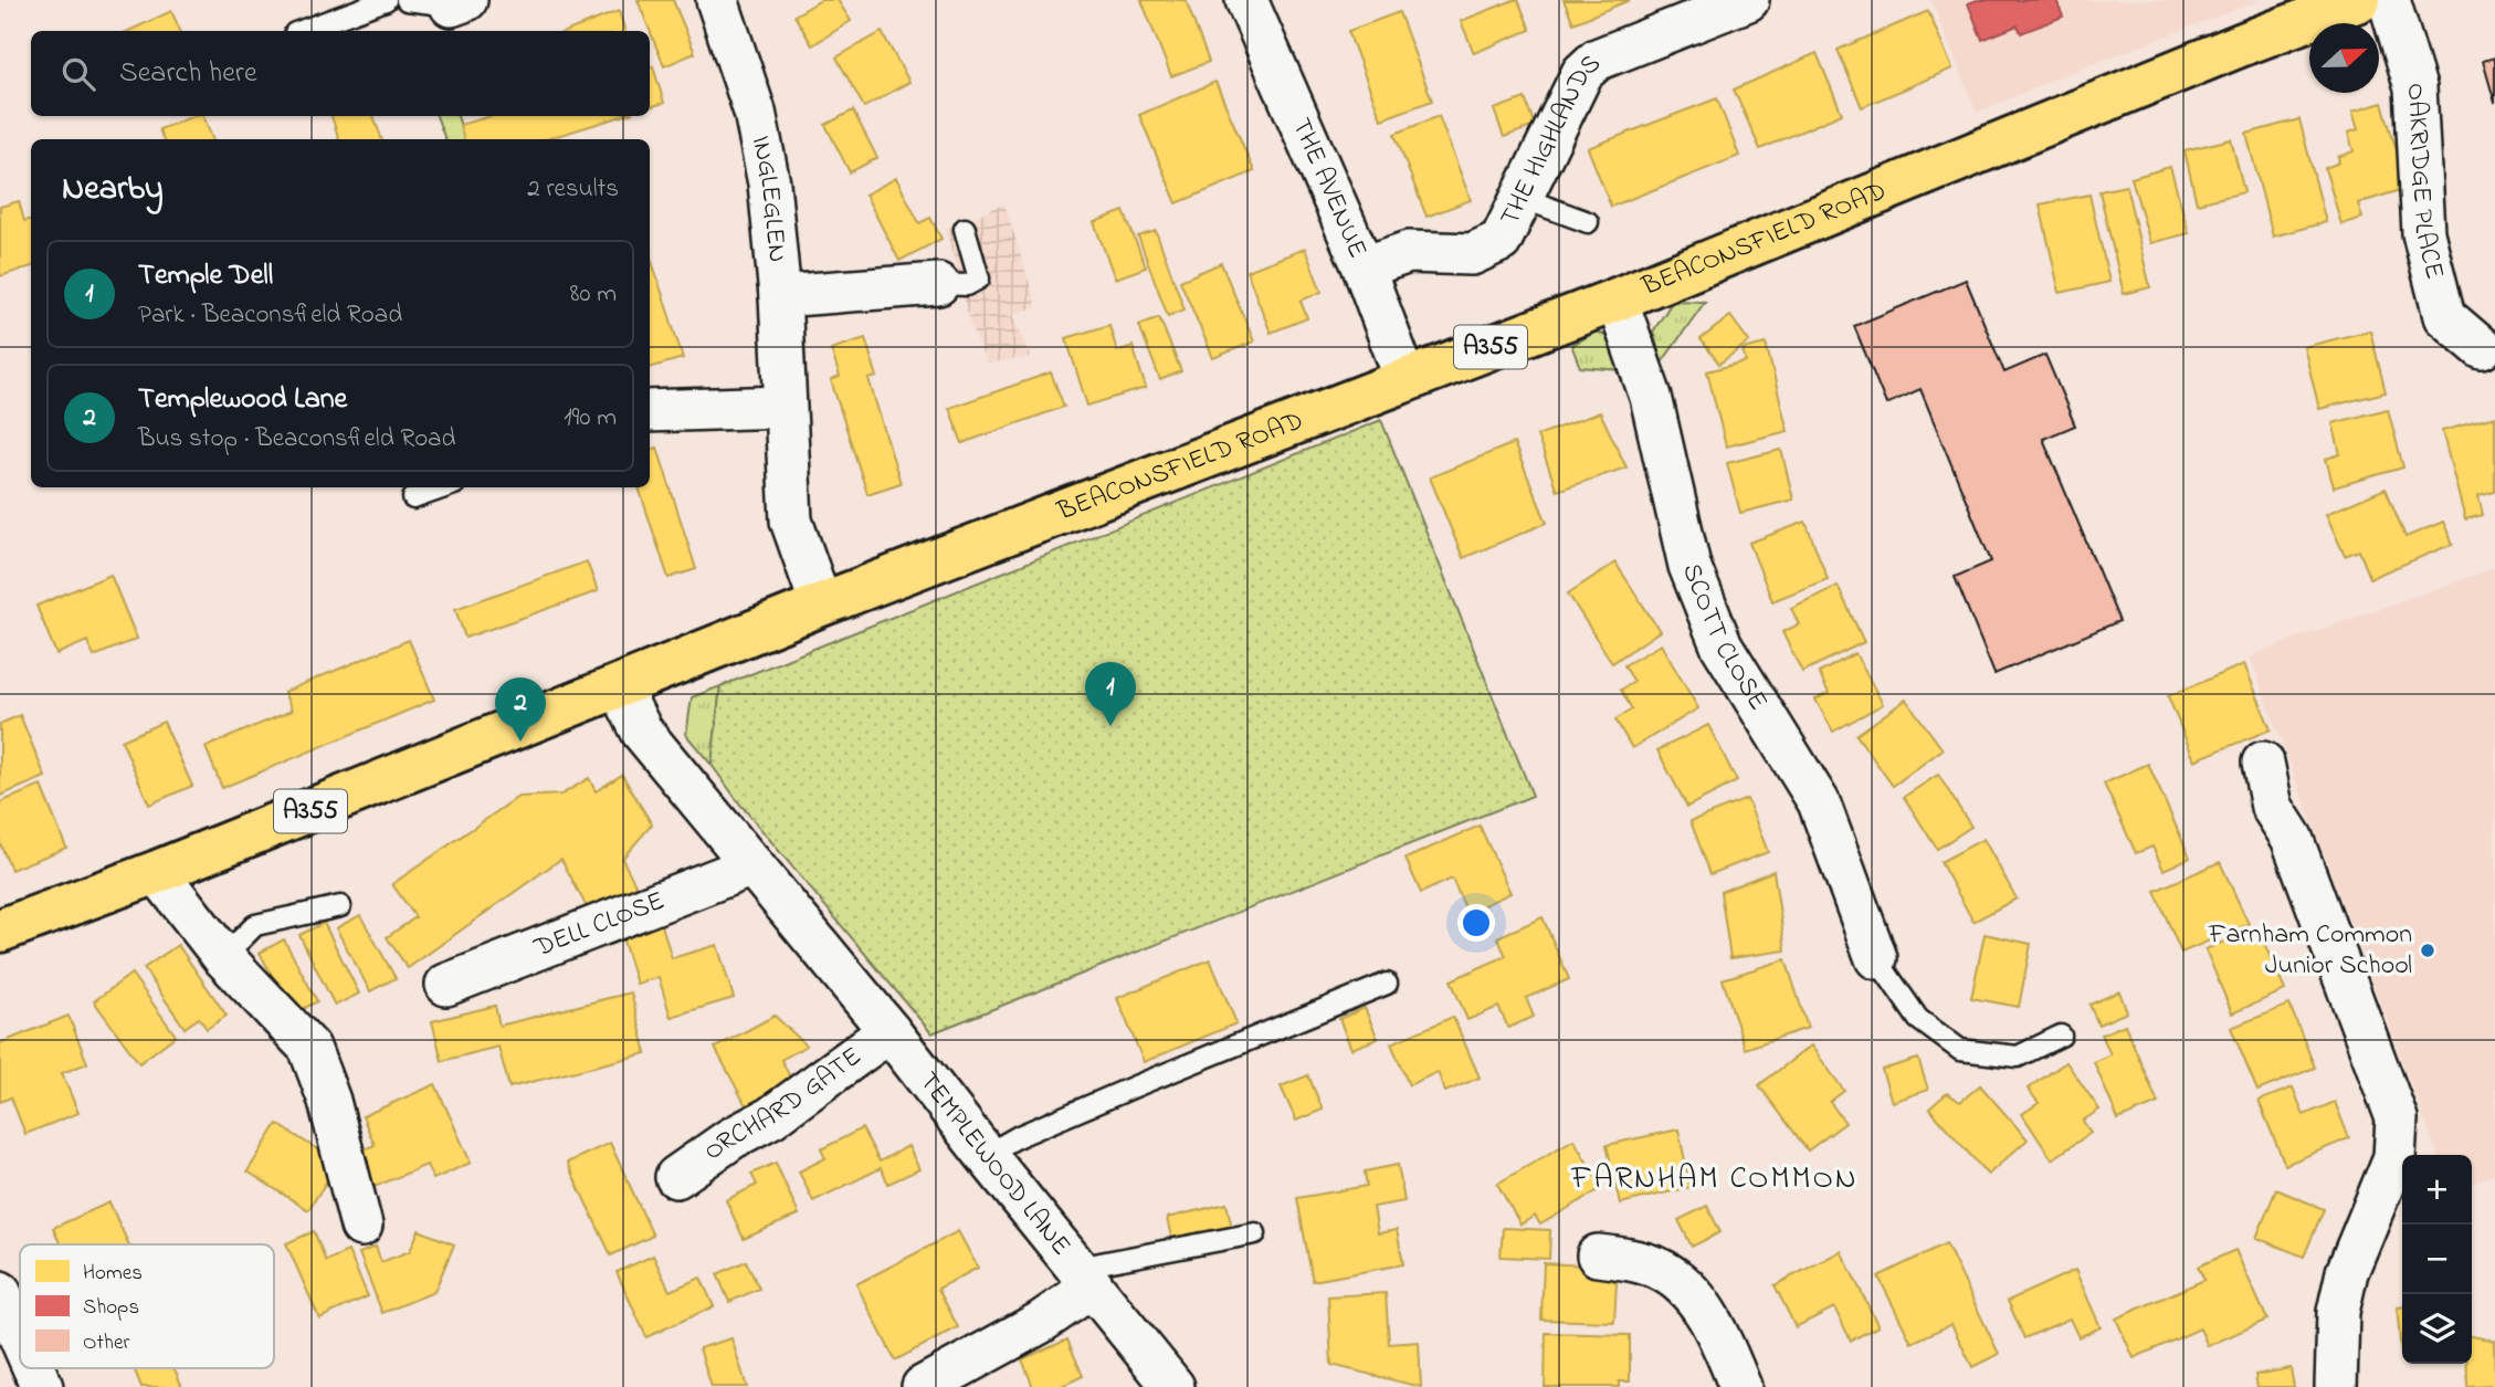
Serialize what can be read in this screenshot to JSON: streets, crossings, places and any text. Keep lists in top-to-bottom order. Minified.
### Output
{"streets":{"main road":["BEACONSFIELD ROAD","A355"],"street":["THE HIGHLANDS","OAKRIDGE PLACE","THE AVENUE","INGLEGLEN","SCOTT CLOSE","DELL CLOSE","ORCHARD GATE","TEMPLEWOOD LANE"]},"crossings":[["THE HIGHLANDS","THE AVENUE"],["THE AVENUE","BEACONSFIELD ROAD"],["INGLEGLEN","BEACONSFIELD ROAD"],["BEACONSFIELD ROAD","SCOTT CLOSE"],["BEACONSFIELD ROAD","TEMPLEWOOD LANE"],["DELL CLOSE","TEMPLEWOOD LANE"],["ORCHARD GATE","TEMPLEWOOD LANE"]],"districts":["FARNHAM COMMON"],"places":["Farnham Common Junior School"],"legend":["Homes","Shops","Other"],"north":"right","page":{"search":"Search here","heading":["Nearby","2 results"],"list":[{"mark":"1","name":"Temple Dell","note":"Park · Beaconsfield Road","value":"80 m"},{"mark":"2","name":"Templewood Lane","note":"Bus stop · Beaconsfield Road","value":"190 m"}],"pins":["1","2"],"map_buttons":["+","−"]}}
